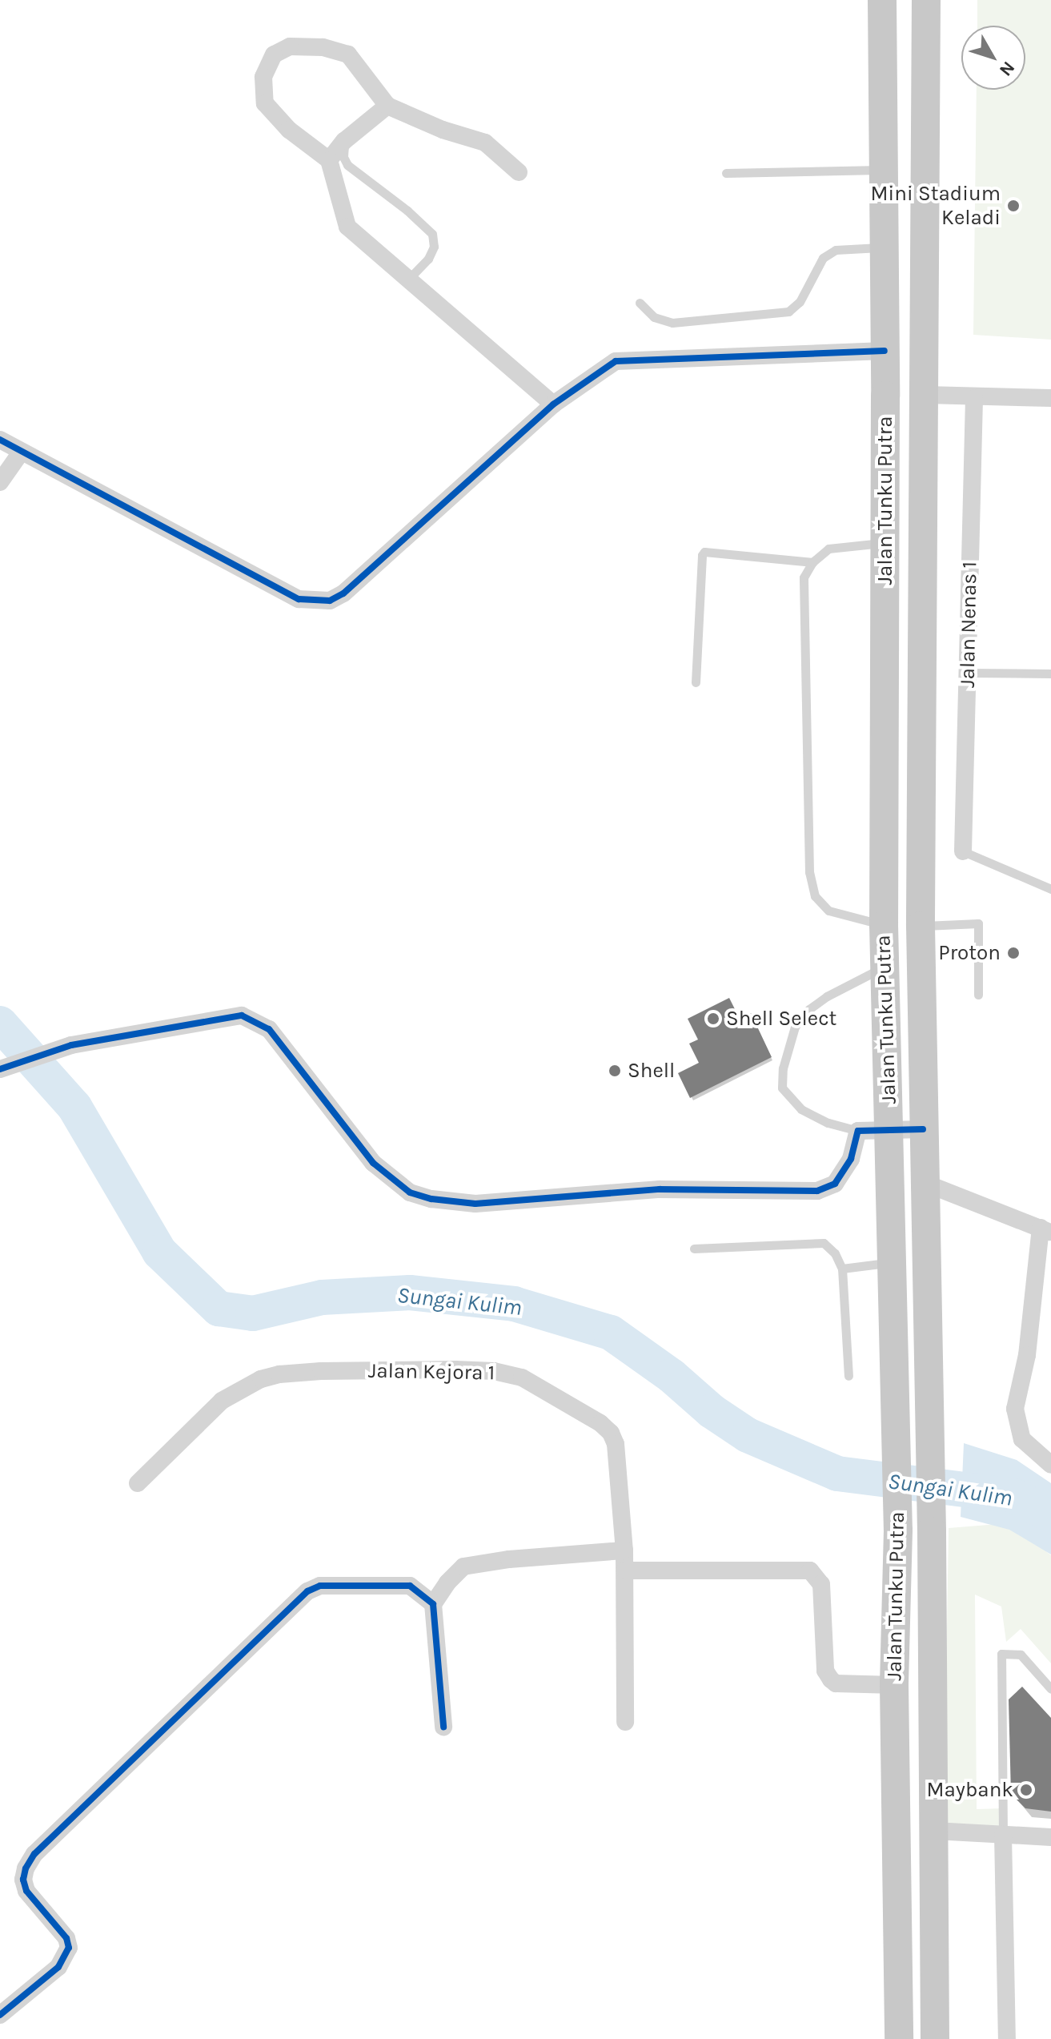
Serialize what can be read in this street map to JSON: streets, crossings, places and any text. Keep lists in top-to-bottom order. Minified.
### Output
{"streets":{"main road":["Jalan Tunku Putra"],"street":["Jalan Nenas 1","Jalan Kejora 1"]},"water":["Sungai Kulim"],"places":["Mini Stadium Keladi","Proton","Shell Select","Shell","Maybank"],"north":"bottom right"}
